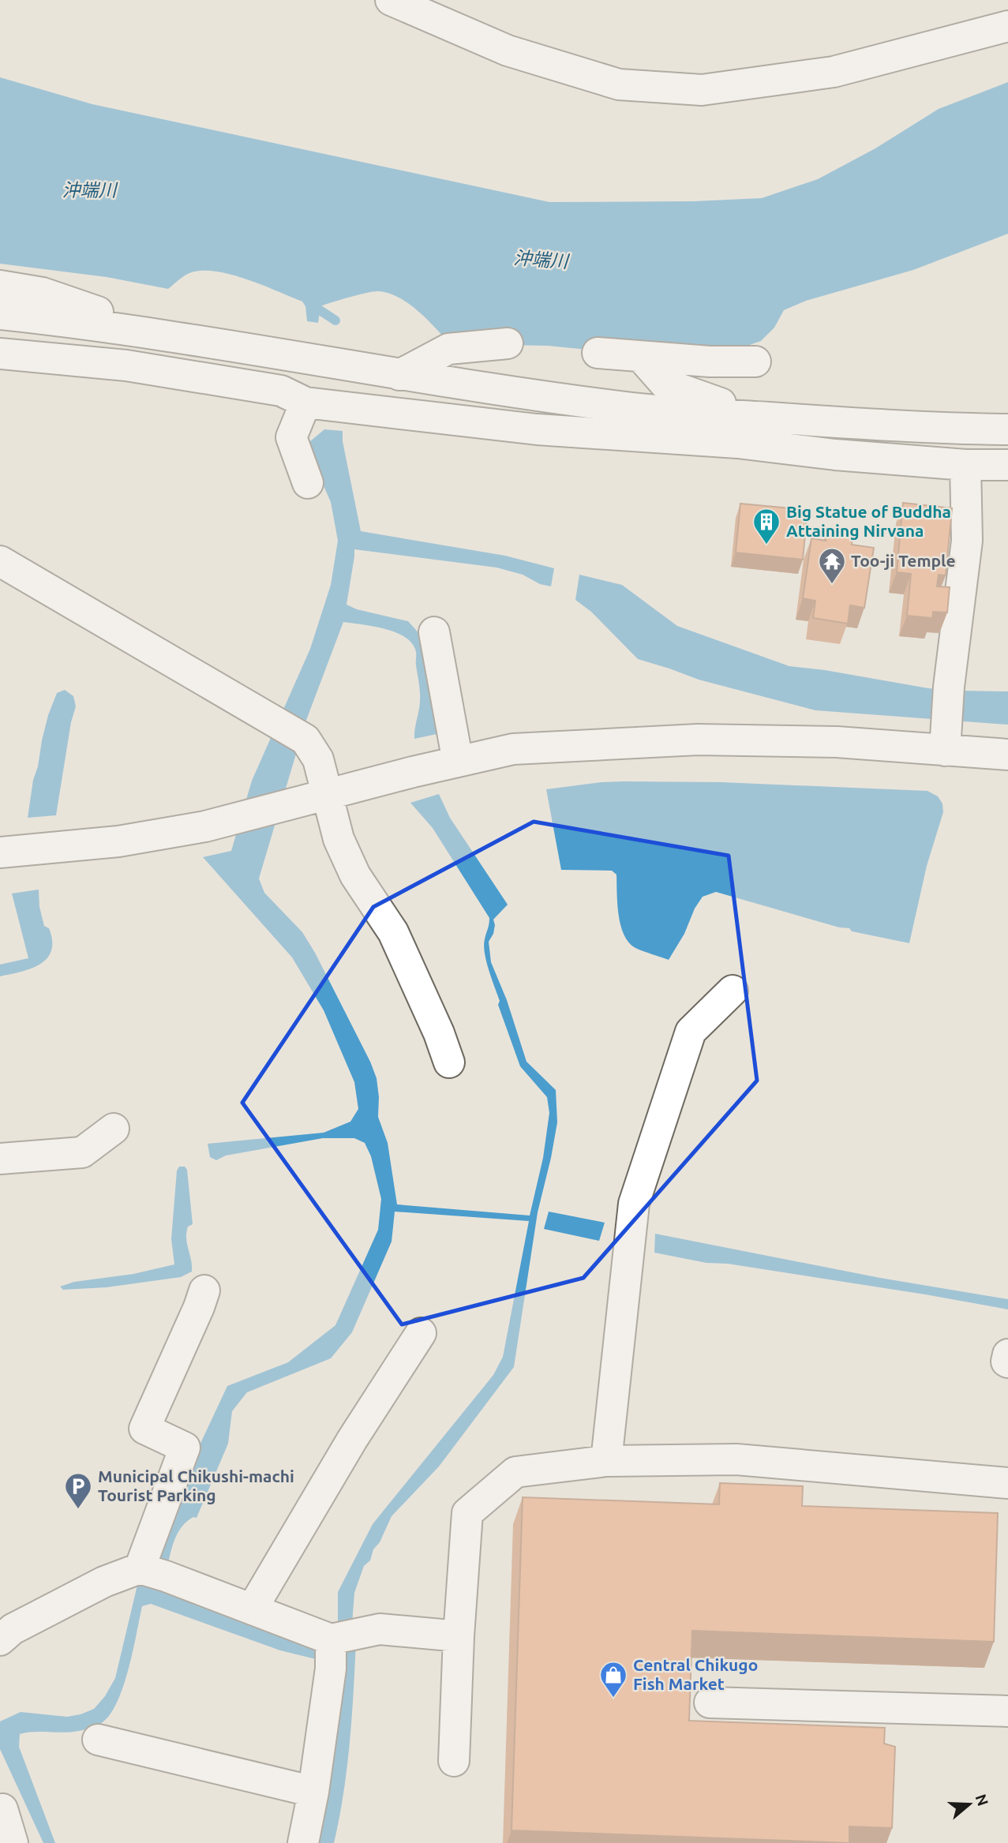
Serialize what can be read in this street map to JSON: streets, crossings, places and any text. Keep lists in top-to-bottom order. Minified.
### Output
{"water":["沖端川"],"places":{"building":["Big Statue of Buddha Attaining Nirvana"],"temple":["Too-ji Temple"],"parking":["Municipal Chikushi-machi Tourist Parking"],"shop":["Central Chikugo Fish Market"]},"north":"right"}
